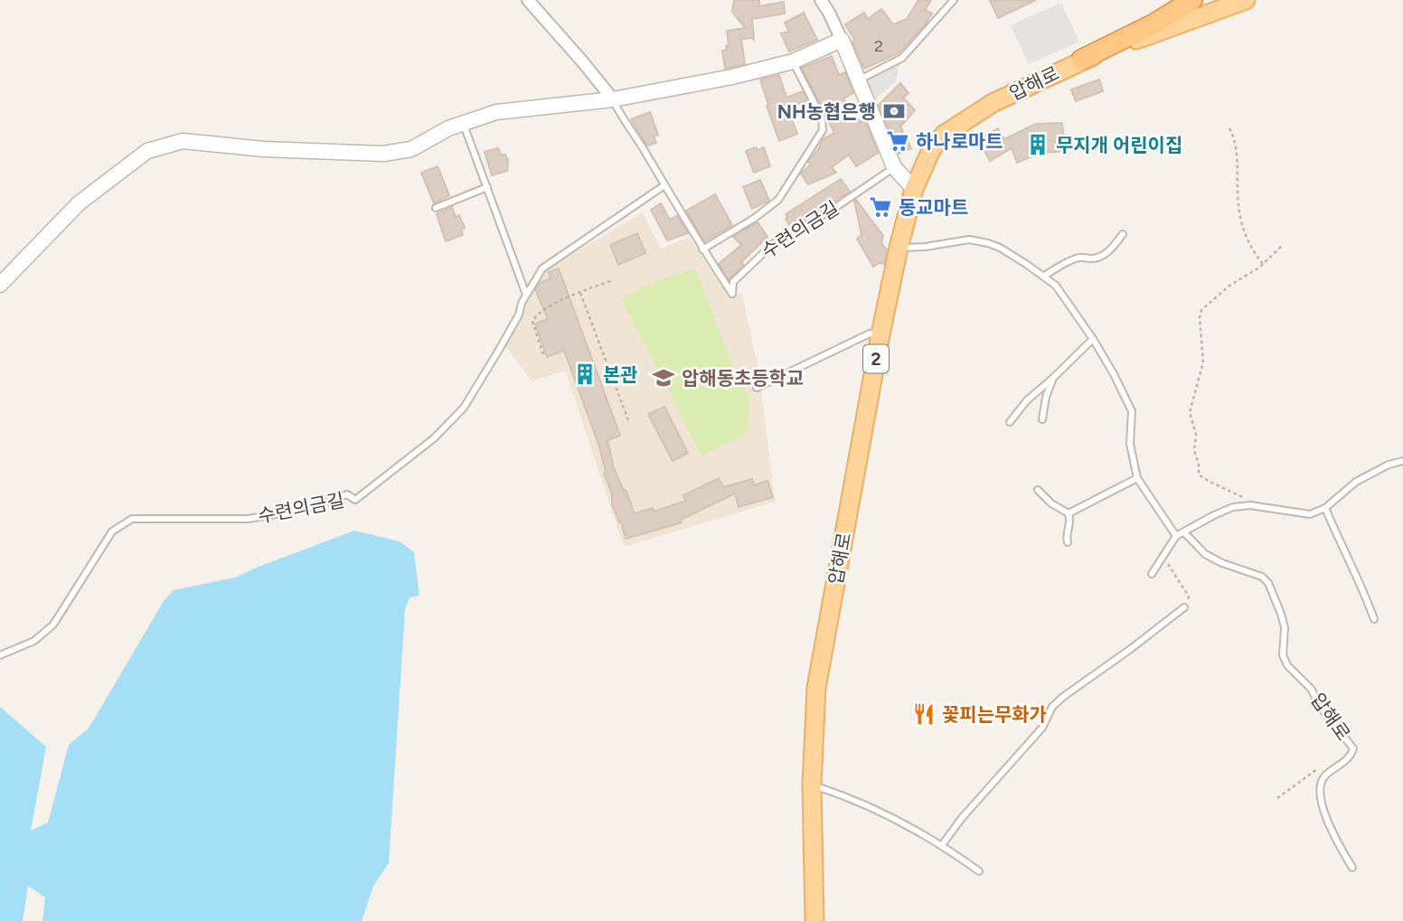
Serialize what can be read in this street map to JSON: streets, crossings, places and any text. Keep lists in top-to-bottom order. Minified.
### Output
{"streets":{"highway":["2"],"main road":["압해로"],"lane":["수련의금길"]},"crossings":[["압해로","2"]],"places":{"bank":["NH농협은행"],"supermarket":["하나로마트","동교마트"],"building":["무지개 어린이집","본관"],"school or university":["압해동초등학교"],"restaurant":["꽃피는무화가"]},"house_numbers":["2"]}
